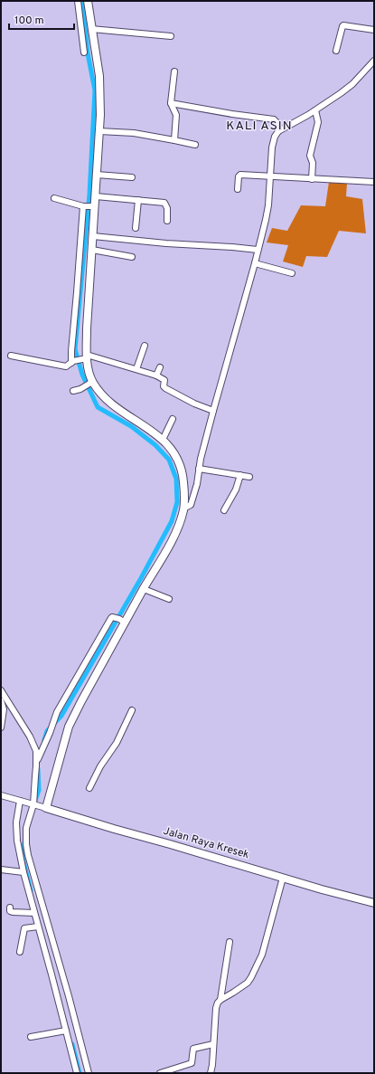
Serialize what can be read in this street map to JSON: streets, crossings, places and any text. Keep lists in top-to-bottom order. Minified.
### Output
{"streets":{"main road":["Jalan Raya Kresek"]},"districts":["KALI ASIN"],"scale_bar":"100 m"}
